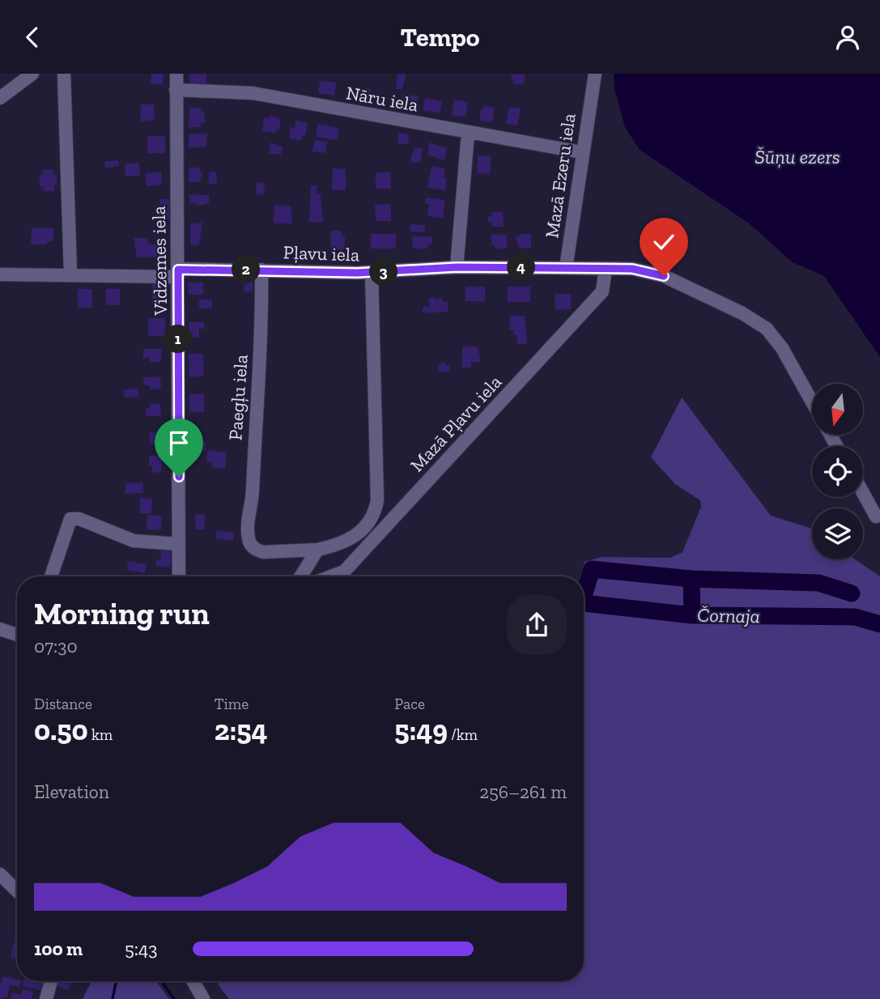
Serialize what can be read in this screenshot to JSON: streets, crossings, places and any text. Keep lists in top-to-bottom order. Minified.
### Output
{"streets":{"street":["Nāru iela","Mazā Ezeru iela","Pļavu iela","Vidzemes iela","Paegļu iela","Mazā Pļavu iela"]},"crossings":[["Nāru iela","Mazā Ezeru iela"],["Nāru iela","Vidzemes iela"],["Mazā Ezeru iela","Pļavu iela"],["Pļavu iela","Vidzemes iela"],["Pļavu iela","Paegļu iela"]],"water":["Šūņu ezers","Čornaja"],"north":"bottom","page":{"header":"Tempo","pins":["4","2","3","1"],"heading":["Morning run","07:30"],"stats":[["Distance","0.50 km"],["Time","2:54"],["Pace","5:49 /km"]],"chart":["Elevation","256–261 m"],"list":[{"name":"100 m","note":"5:43"}]}}
